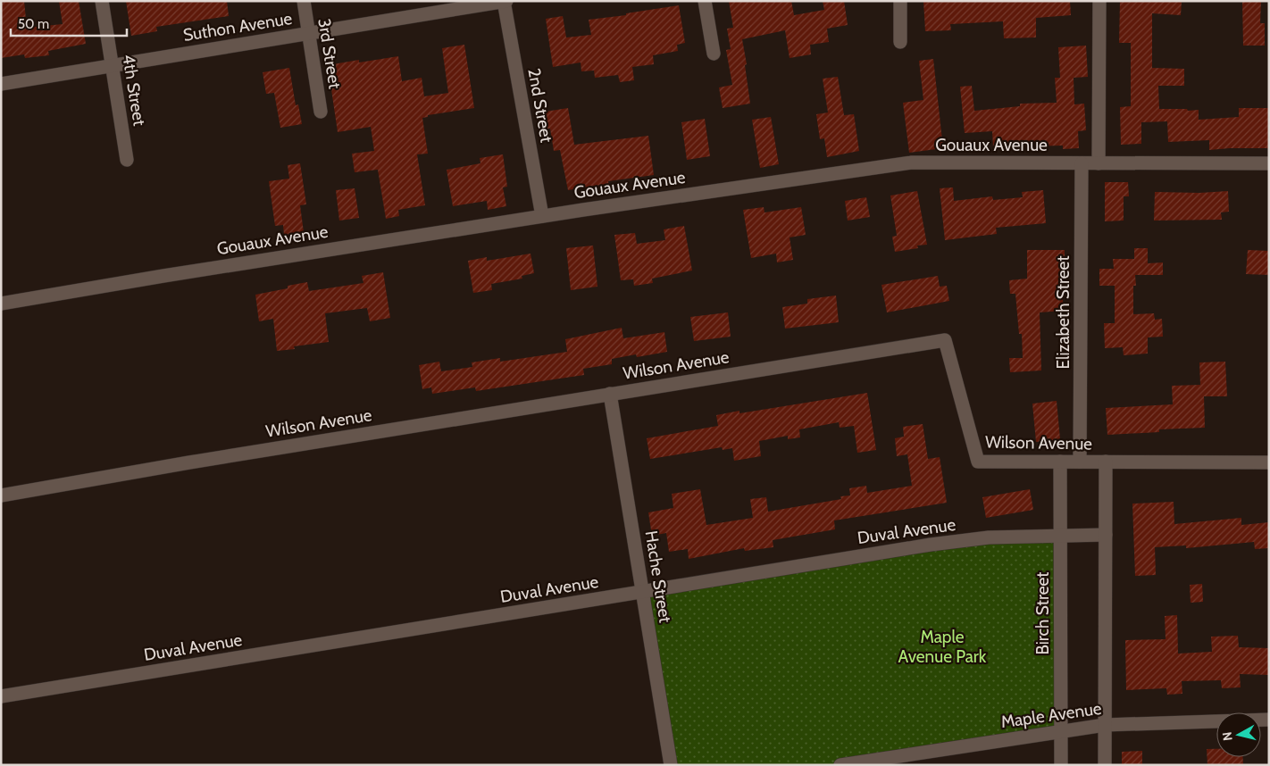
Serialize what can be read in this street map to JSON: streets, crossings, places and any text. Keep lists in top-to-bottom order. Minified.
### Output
{"streets":{"street":["Suthon Avenue","3rd Street","4th Street","2nd Street","Gouaux Avenue","Elizabeth Street","Wilson Avenue","Duval Avenue","Hache Street","Birch Street","Maple Avenue"]},"crossings":[["Suthon Avenue","3rd Street"],["Suthon Avenue","4th Street"],["Suthon Avenue","2nd Street"],["2nd Street","Gouaux Avenue"],["Gouaux Avenue","Elizabeth Street"],["Elizabeth Street","Wilson Avenue"],["Wilson Avenue","Hache Street"],["Wilson Avenue","Birch Street"],["Duval Avenue","Hache Street"],["Duval Avenue","Birch Street"],["Birch Street","Maple Avenue"]],"parks":["Maple Avenue Park"],"scale_bar":"50 m","north":"left"}
